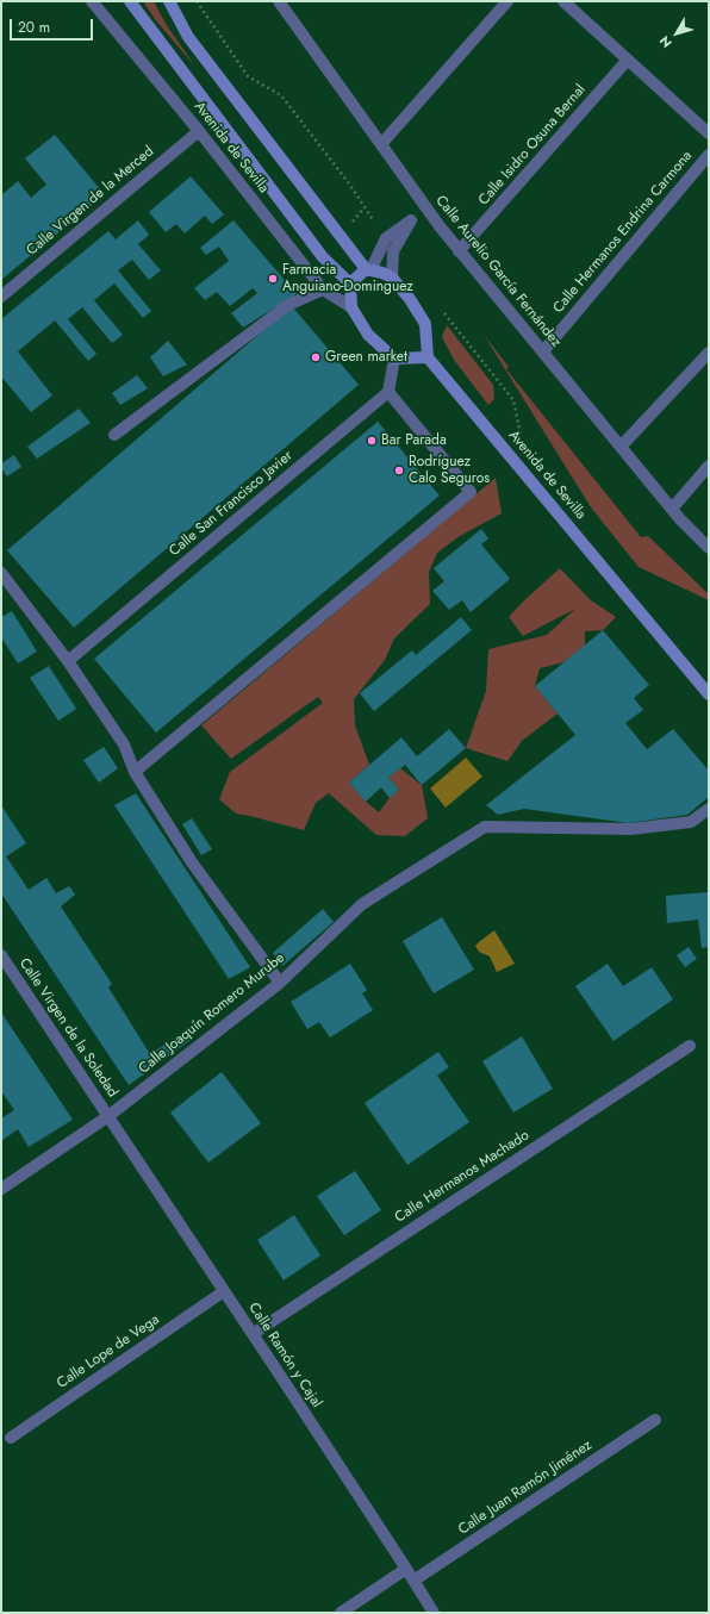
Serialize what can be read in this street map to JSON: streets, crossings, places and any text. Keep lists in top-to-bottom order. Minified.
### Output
{"streets":{"main road":["Avenida de Sevilla"],"street":["Calle Isidro Osuna Bernal","Calle Virgen de la Merced","Calle Hermanos Endrina Carmona","Calle Aurelio García Fernández","Calle San Francisco Javier","Calle Joaquín Romero Murube","Calle Virgen de la Soledad","Calle Hermanos Machado","Calle Lope de Vega","Calle Ramón y Cajal","Calle Juan Ramón Jiménez"]},"crossings":[["Calle Isidro Osuna Bernal","Calle Aurelio García Fernández"],["Avenida de Sevilla","Calle Virgen de la Merced"],["Calle Hermanos Endrina Carmona","Calle Aurelio García Fernández"],["Calle Joaquín Romero Murube","Calle Virgen de la Soledad"],["Calle Joaquín Romero Murube","Calle Ramón y Cajal"],["Calle Virgen de la Soledad","Calle Ramón y Cajal"],["Calle Hermanos Machado","Calle Ramón y Cajal"],["Calle Lope de Vega","Calle Ramón y Cajal"],["Calle Ramón y Cajal","Calle Juan Ramón Jiménez"]],"places":["Farmacia Anguiano-Dominguez","Green market","Bar Parada","Rodríguez Calo Seguros"],"scale_bar":"20 m","north":"bottom left"}
